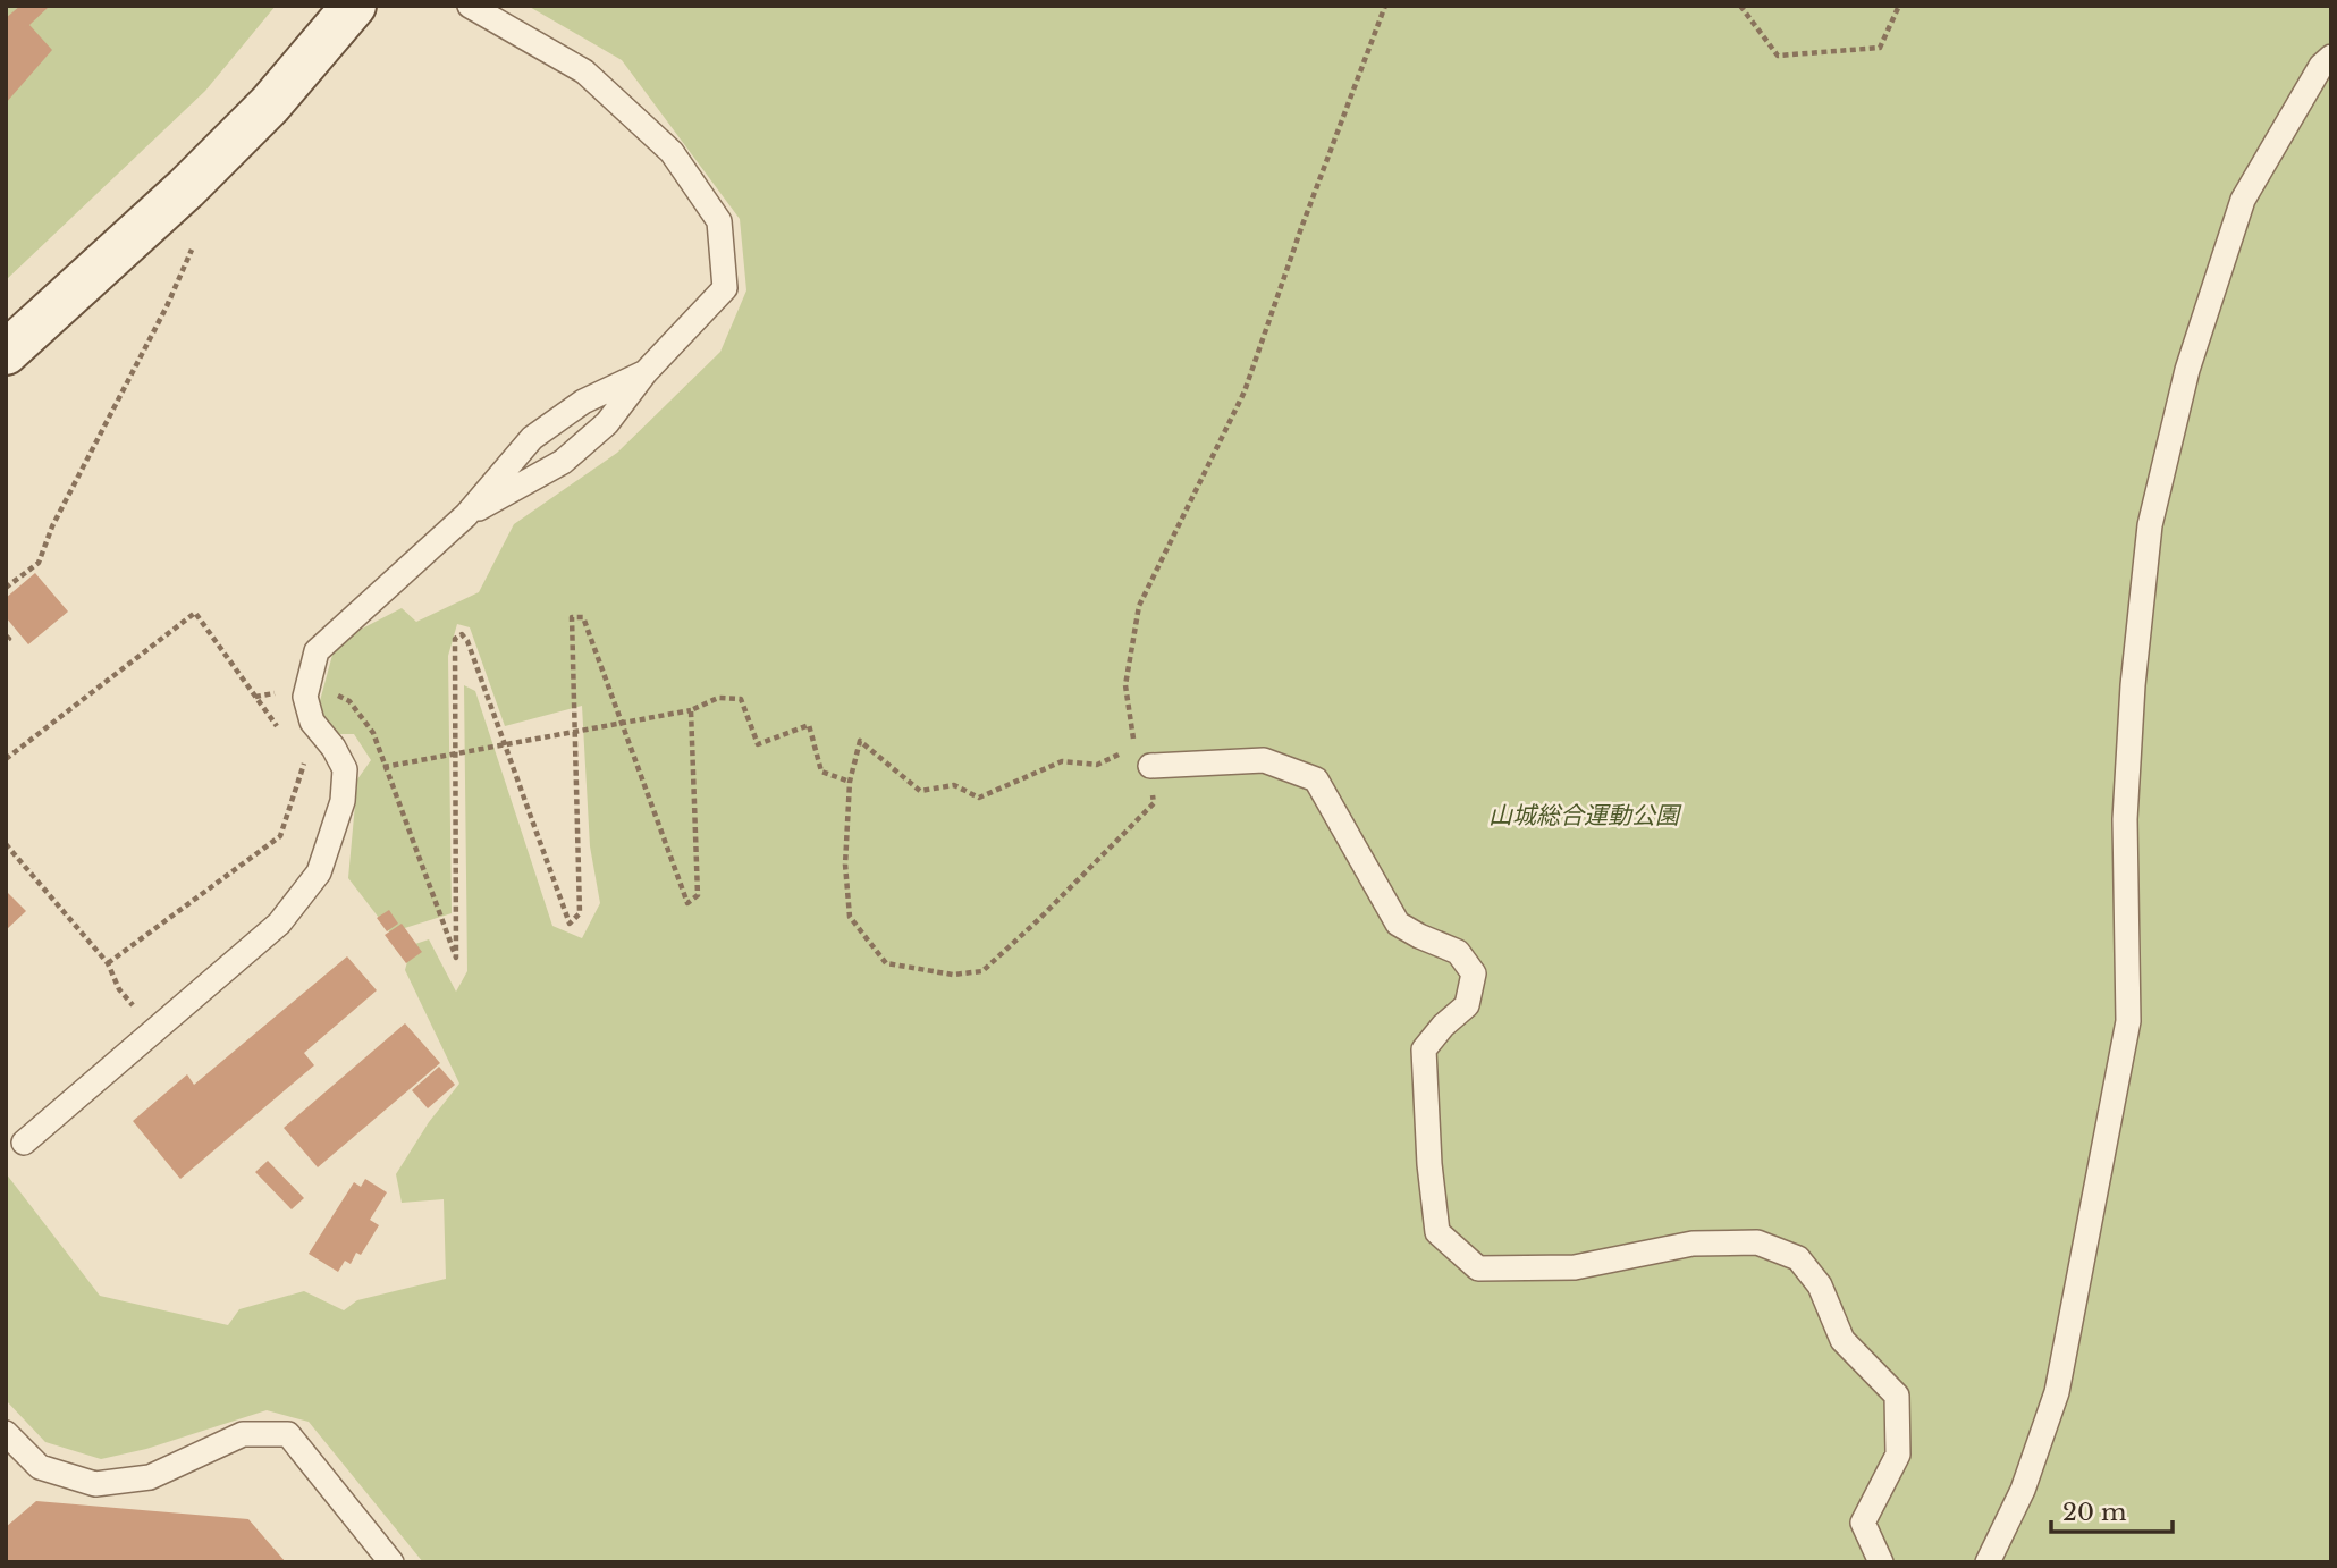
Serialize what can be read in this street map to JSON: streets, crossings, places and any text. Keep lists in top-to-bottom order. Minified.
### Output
{"parks":["山城総合運動公園"],"scale_bar":"20 m"}
